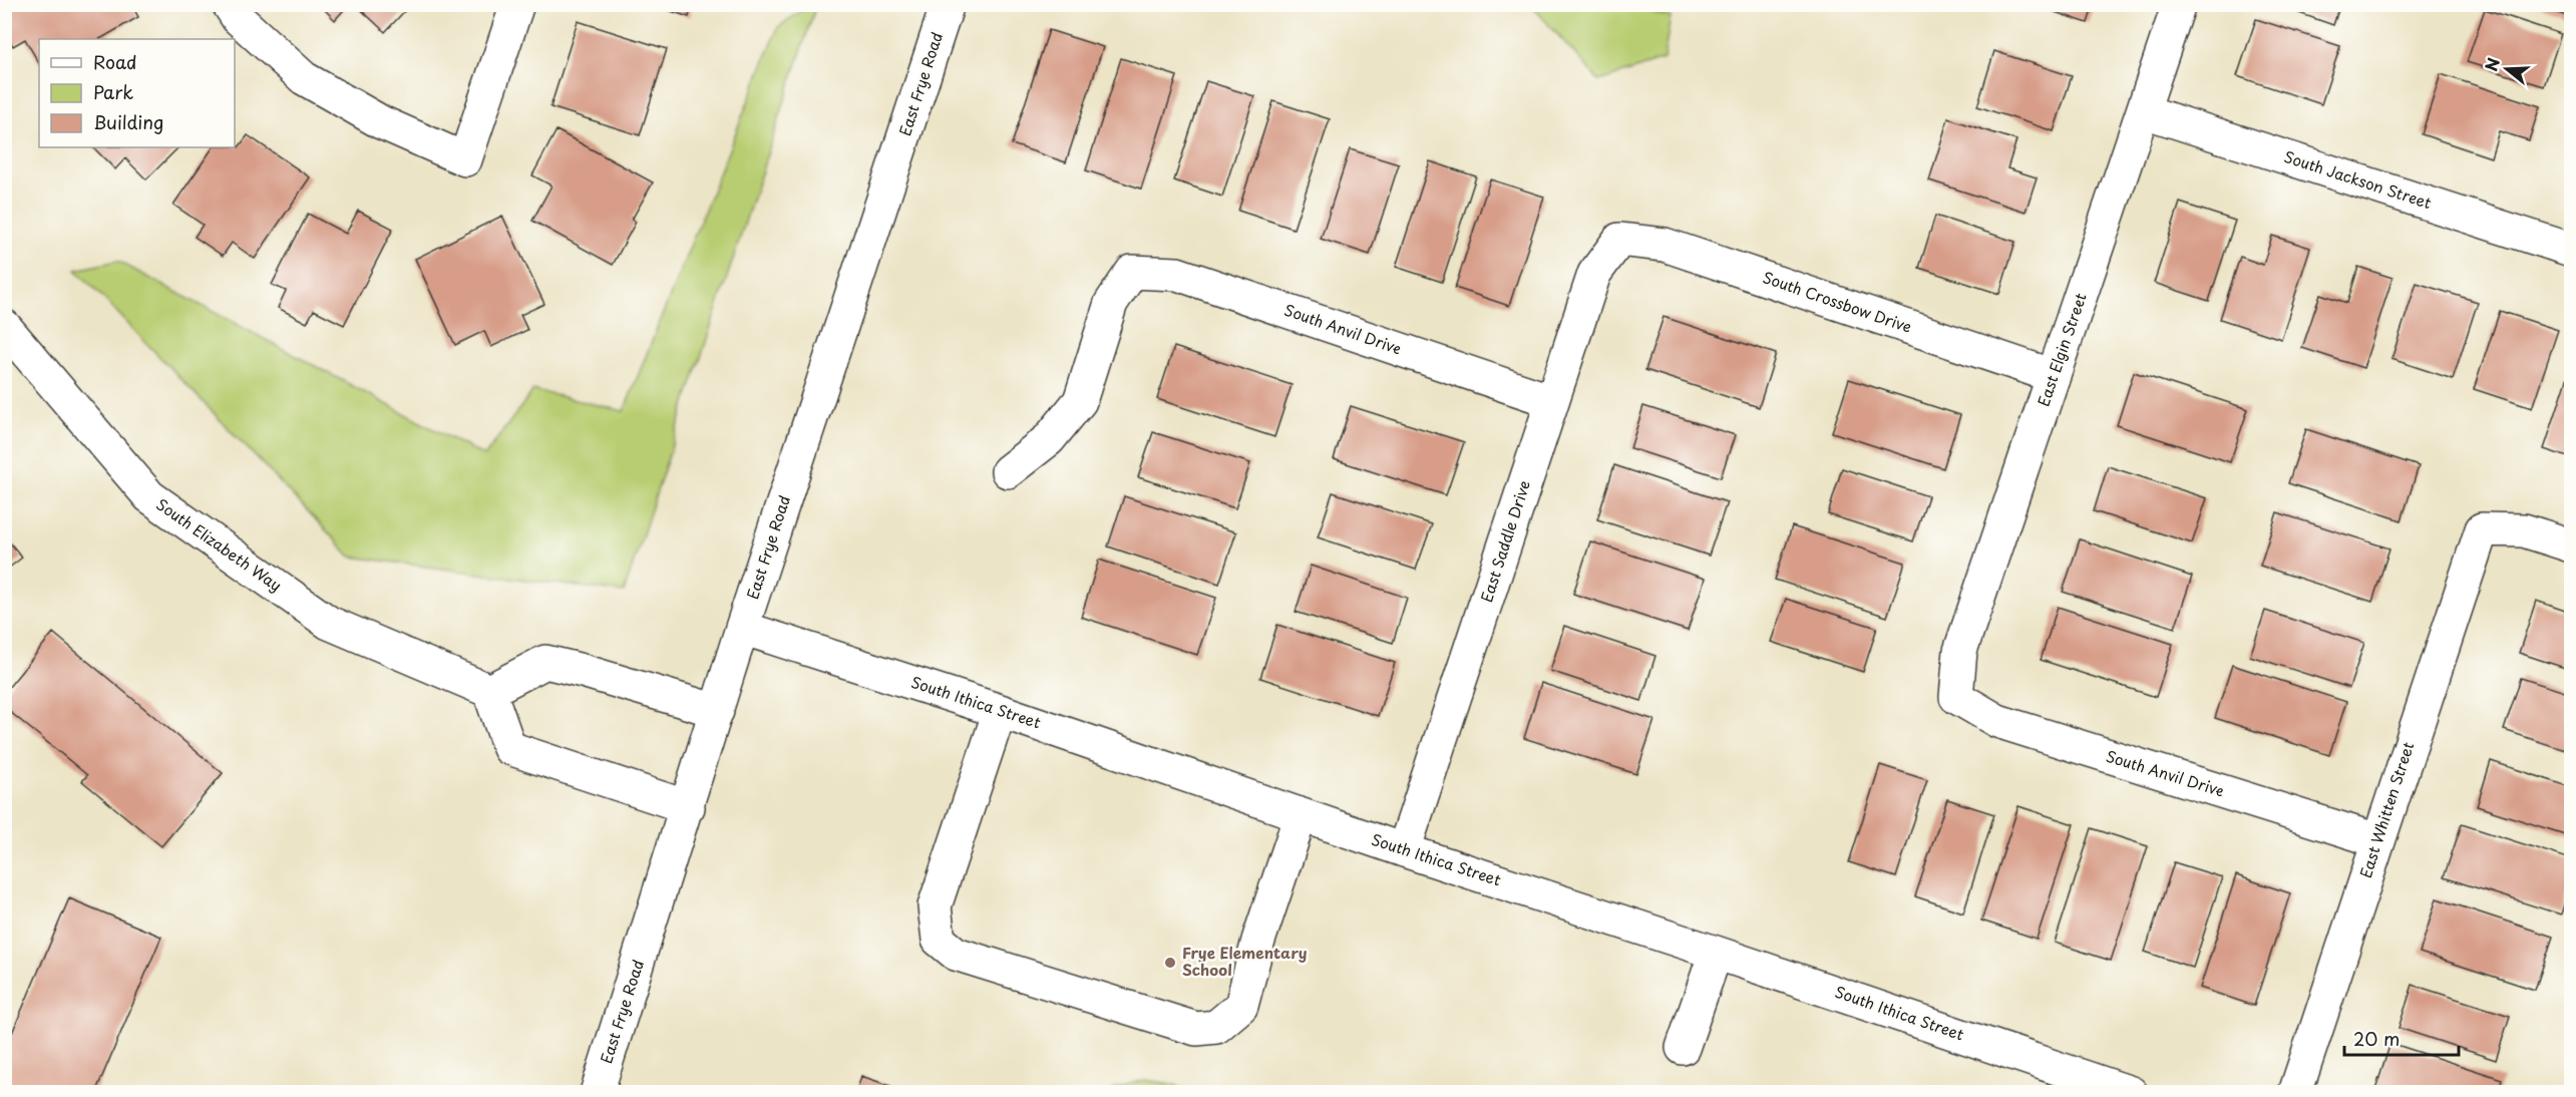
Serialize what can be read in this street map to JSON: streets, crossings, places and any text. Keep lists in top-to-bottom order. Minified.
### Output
{"streets":{"street":["East Frye Road","South Jackson Street","South Crossbow Drive","South Anvil Drive","East Elgin Street","East Saddle Drive","South Elizabeth Way","South Ithica Street","East Whitten Street"]},"crossings":[["East Frye Road","South Ithica Street"],["South Jackson Street","East Elgin Street"],["South Crossbow Drive","East Elgin Street"],["South Crossbow Drive","East Saddle Drive"],["South Anvil Drive","East Elgin Street"],["South Anvil Drive","East Saddle Drive"],["South Anvil Drive","East Whitten Street"],["East Saddle Drive","South Ithica Street"]],"places":["Frye Elementary School"],"legend":["Road","Park","Building"],"scale_bar":"20 m","north":"left"}
